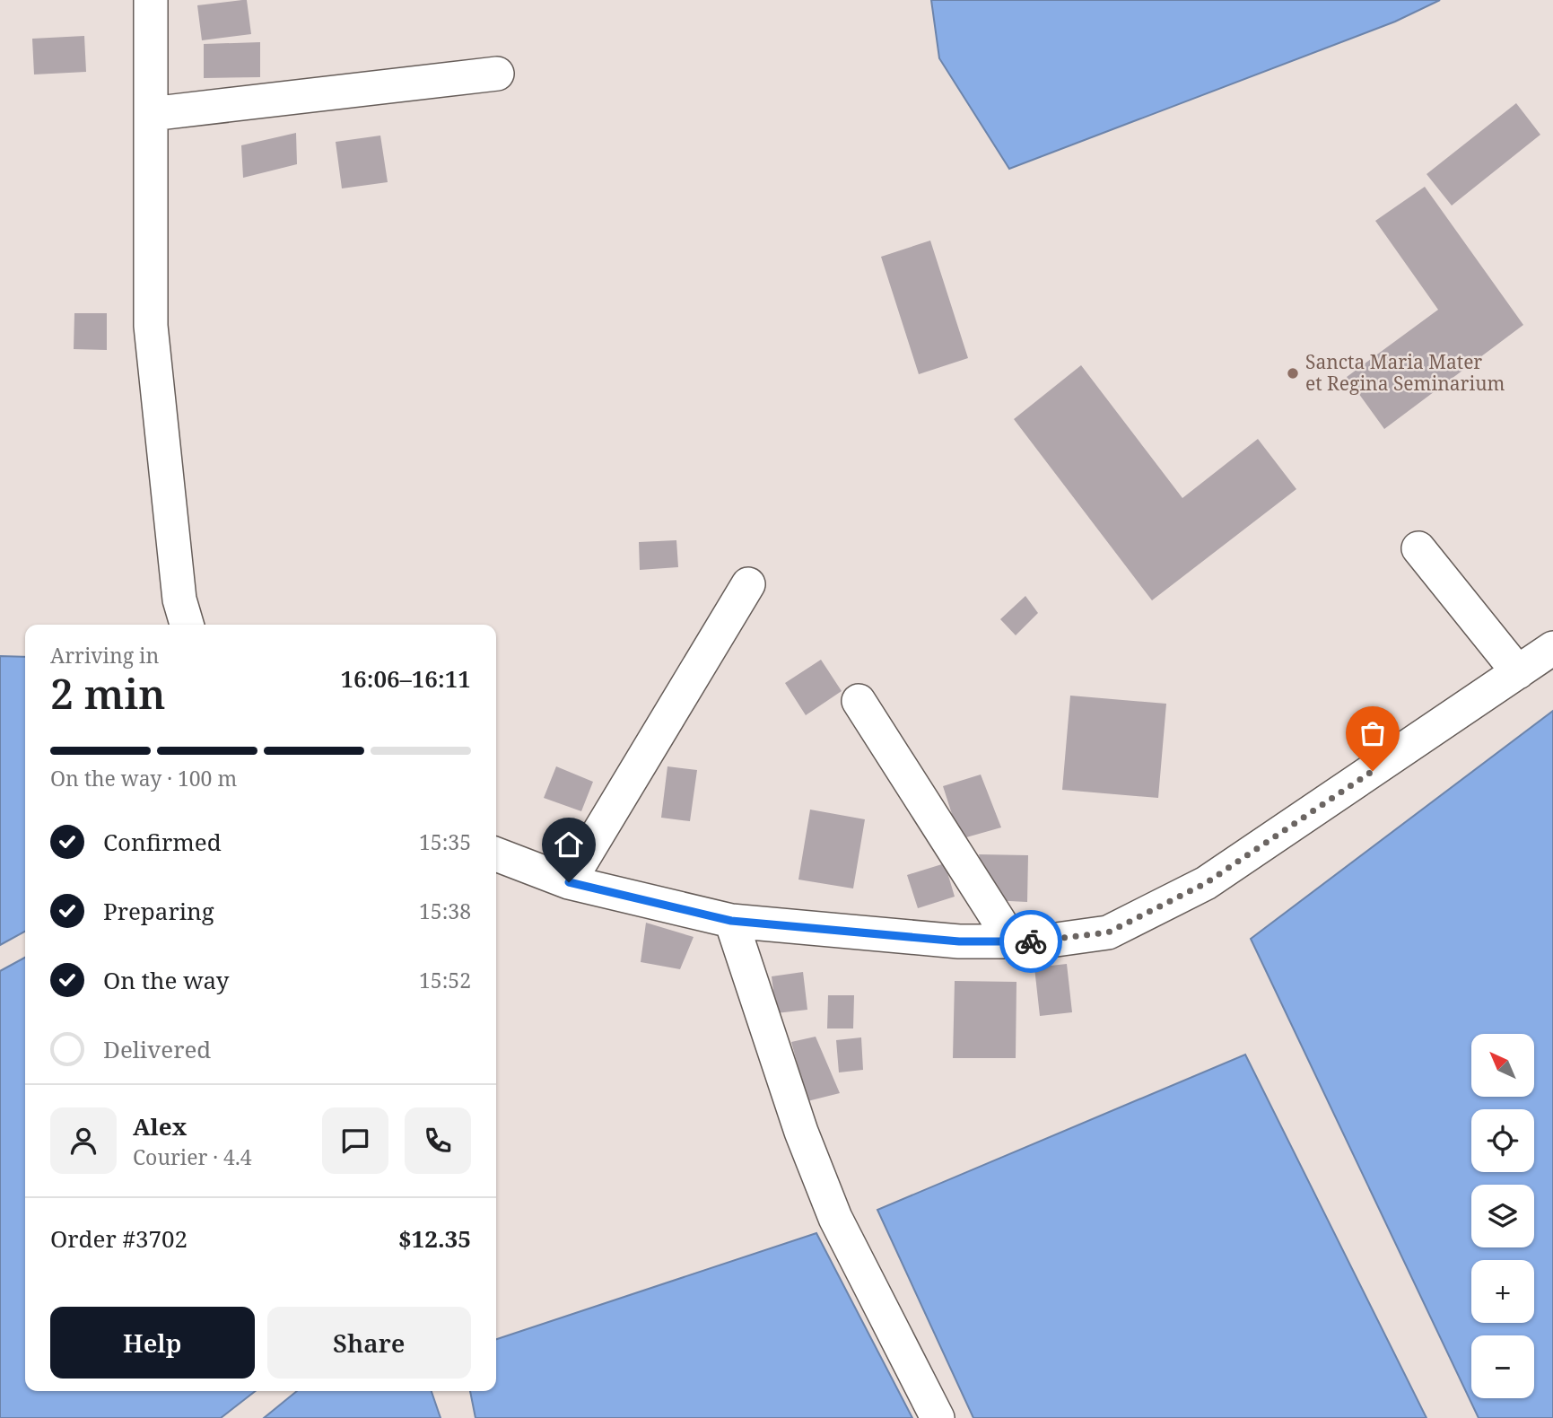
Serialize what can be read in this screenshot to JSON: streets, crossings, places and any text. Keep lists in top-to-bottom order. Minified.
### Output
{"places":["Sancta Maria Mater et Regina Seminarium"],"north":"top left","page":{"heading":["2 min","Arriving in","16:06–16:11"],"panel":["Alex","Courier · 4.4","Order #3702","$12.35"],"bar":"On the way · 100 m","list":[["Confirmed","15:35"],["Preparing","15:38"],["On the way","15:52"],"Delivered"],"map_buttons":["+","−"],"buttons":["Help","Share"]}}
